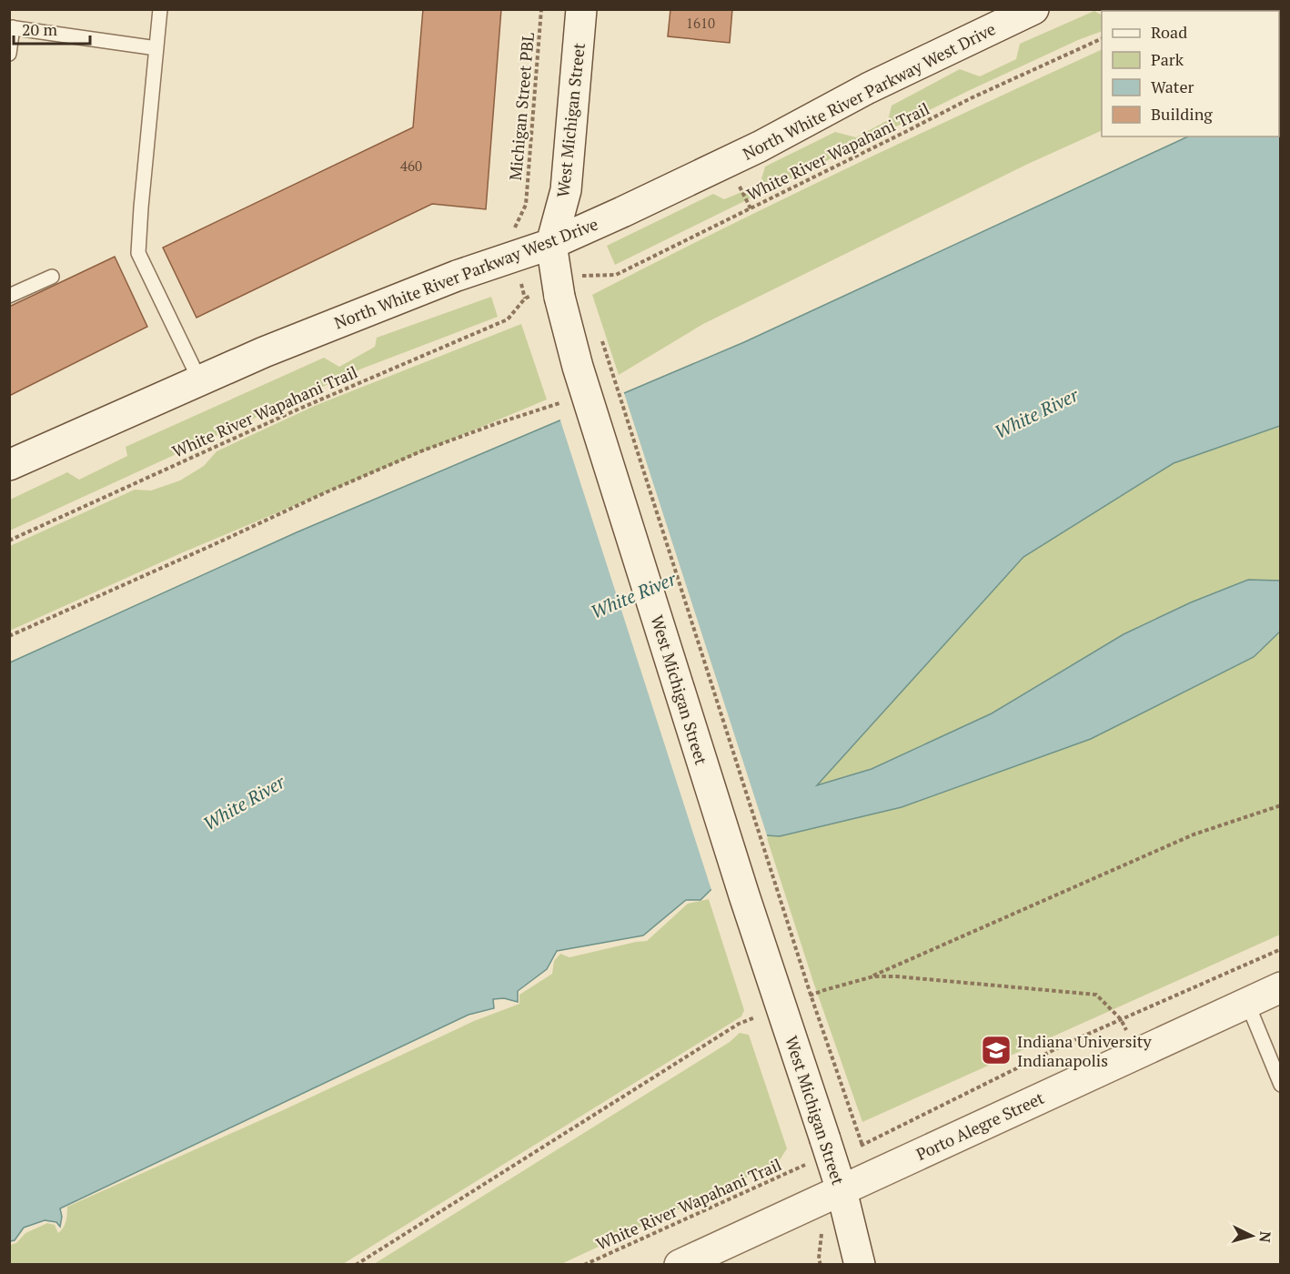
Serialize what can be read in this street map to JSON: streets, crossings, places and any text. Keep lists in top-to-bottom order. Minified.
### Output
{"streets":{"main road":["North White River Parkway West Drive","West Michigan Street","Porto Alegre Street"],"path":["Michigan Street PBL","White River Wapahani Trail"]},"crossings":[["North White River Parkway West Drive","West Michigan Street"],["West Michigan Street","Porto Alegre Street"]],"water":["White River"],"places":{"school or university":["Indiana University Indianapolis"]},"house_numbers":["1610","460"],"legend":["Road","Park","Water","Building"],"scale_bar":"20 m","north":"right"}
